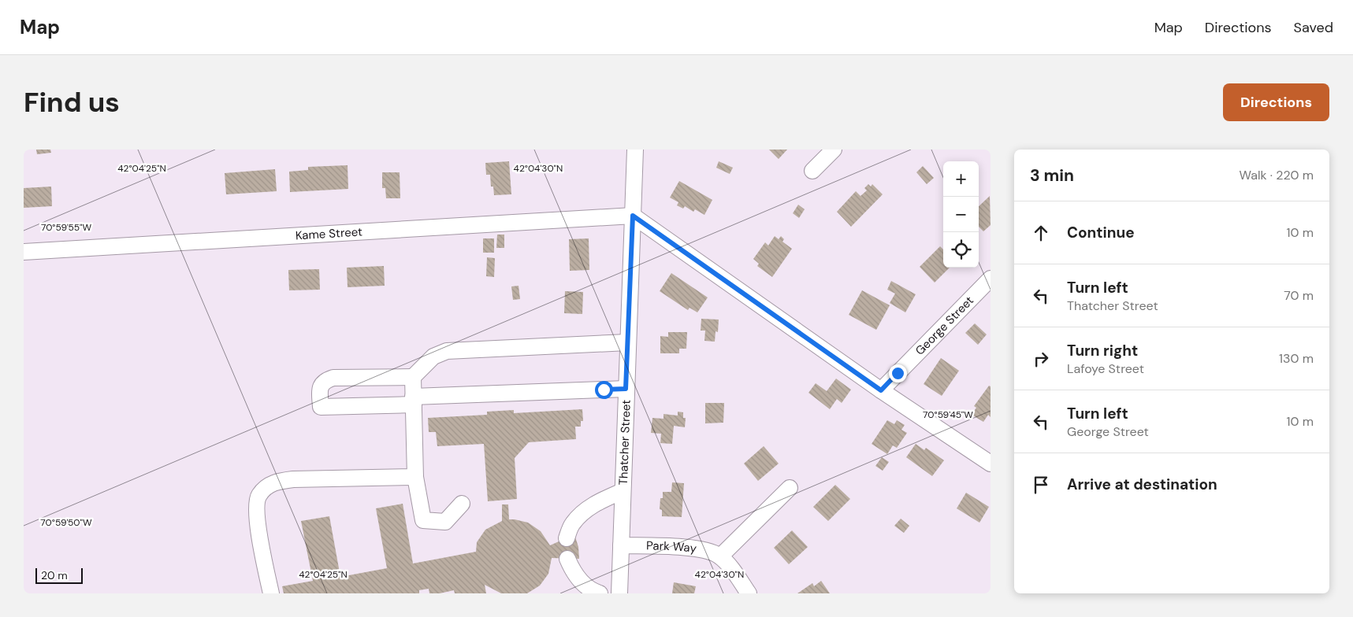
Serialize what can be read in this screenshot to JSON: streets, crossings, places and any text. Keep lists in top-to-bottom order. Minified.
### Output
{"streets":{"street":["Kame Street","George Street","Thatcher Street","Park Way"]},"crossings":[["Kame Street","Thatcher Street"],["Thatcher Street","Park Way"]],"scale_bar":"20 m","page":{"header":"Map","nav":["Map","Directions","Saved"],"buttons":"Directions","title":"Find us","heading":["3 min","Walk · 220 m"],"map_buttons":["+","−"],"list":[["Continue","10 m"],["Turn left","Thatcher Street","70 m"],["Turn right","Lafoye Street","130 m"],["Turn left","George Street","10 m"],"Arrive at destination"],"scale":"20 m"},"coordinates":["42°04'25\"N","42°04'30\"N","70°59'55\"W","70°59'45\"W","70°59'50\"W"]}
